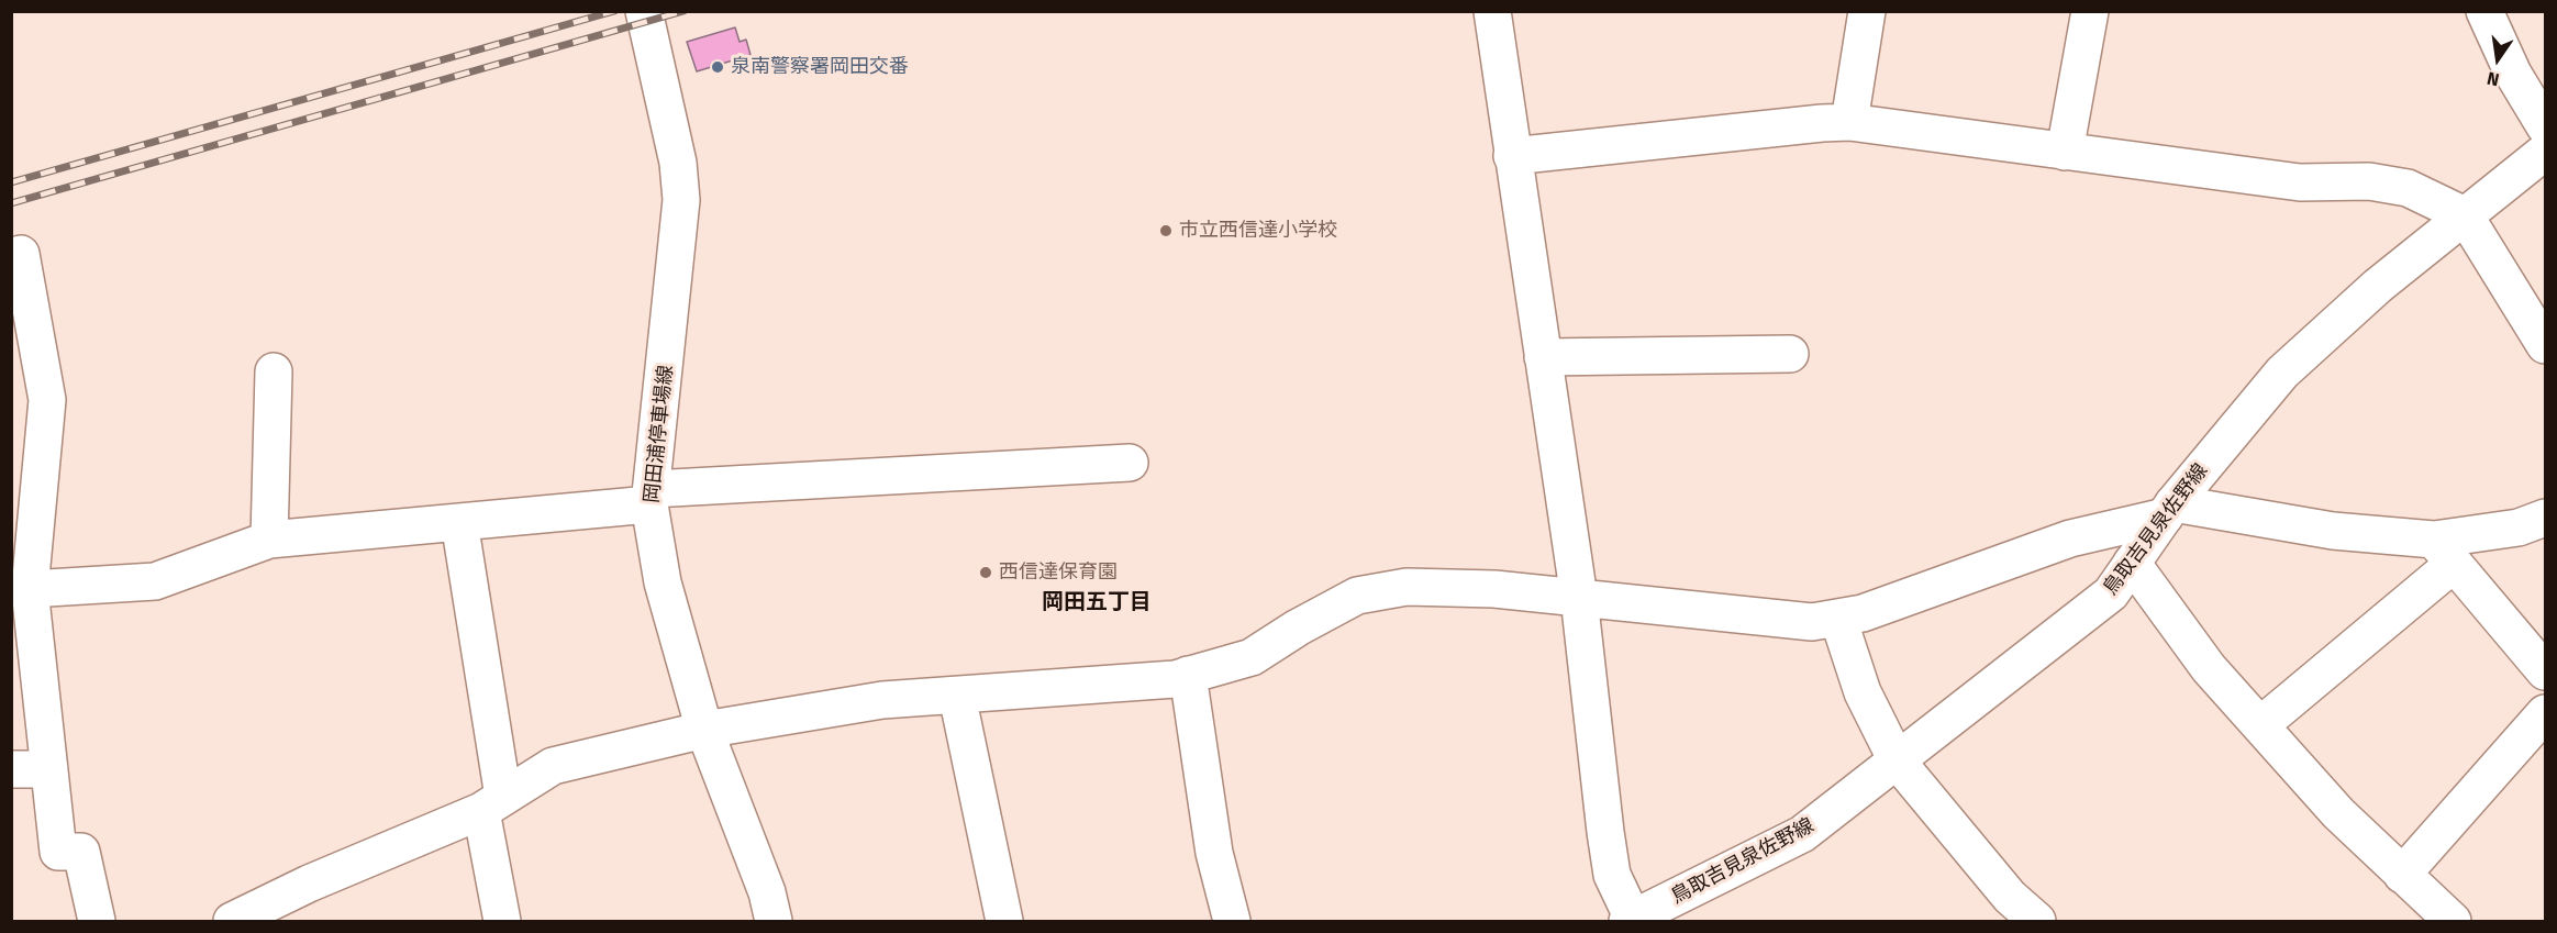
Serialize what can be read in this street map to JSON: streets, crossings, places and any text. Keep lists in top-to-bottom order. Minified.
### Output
{"streets":{"street":["岡田浦停車場線","鳥取吉見泉佐野線"]},"districts":["岡田五丁目"],"places":["泉南警察署岡田交番","市立西信達小学校","西信達保育園"],"north":"bottom"}
